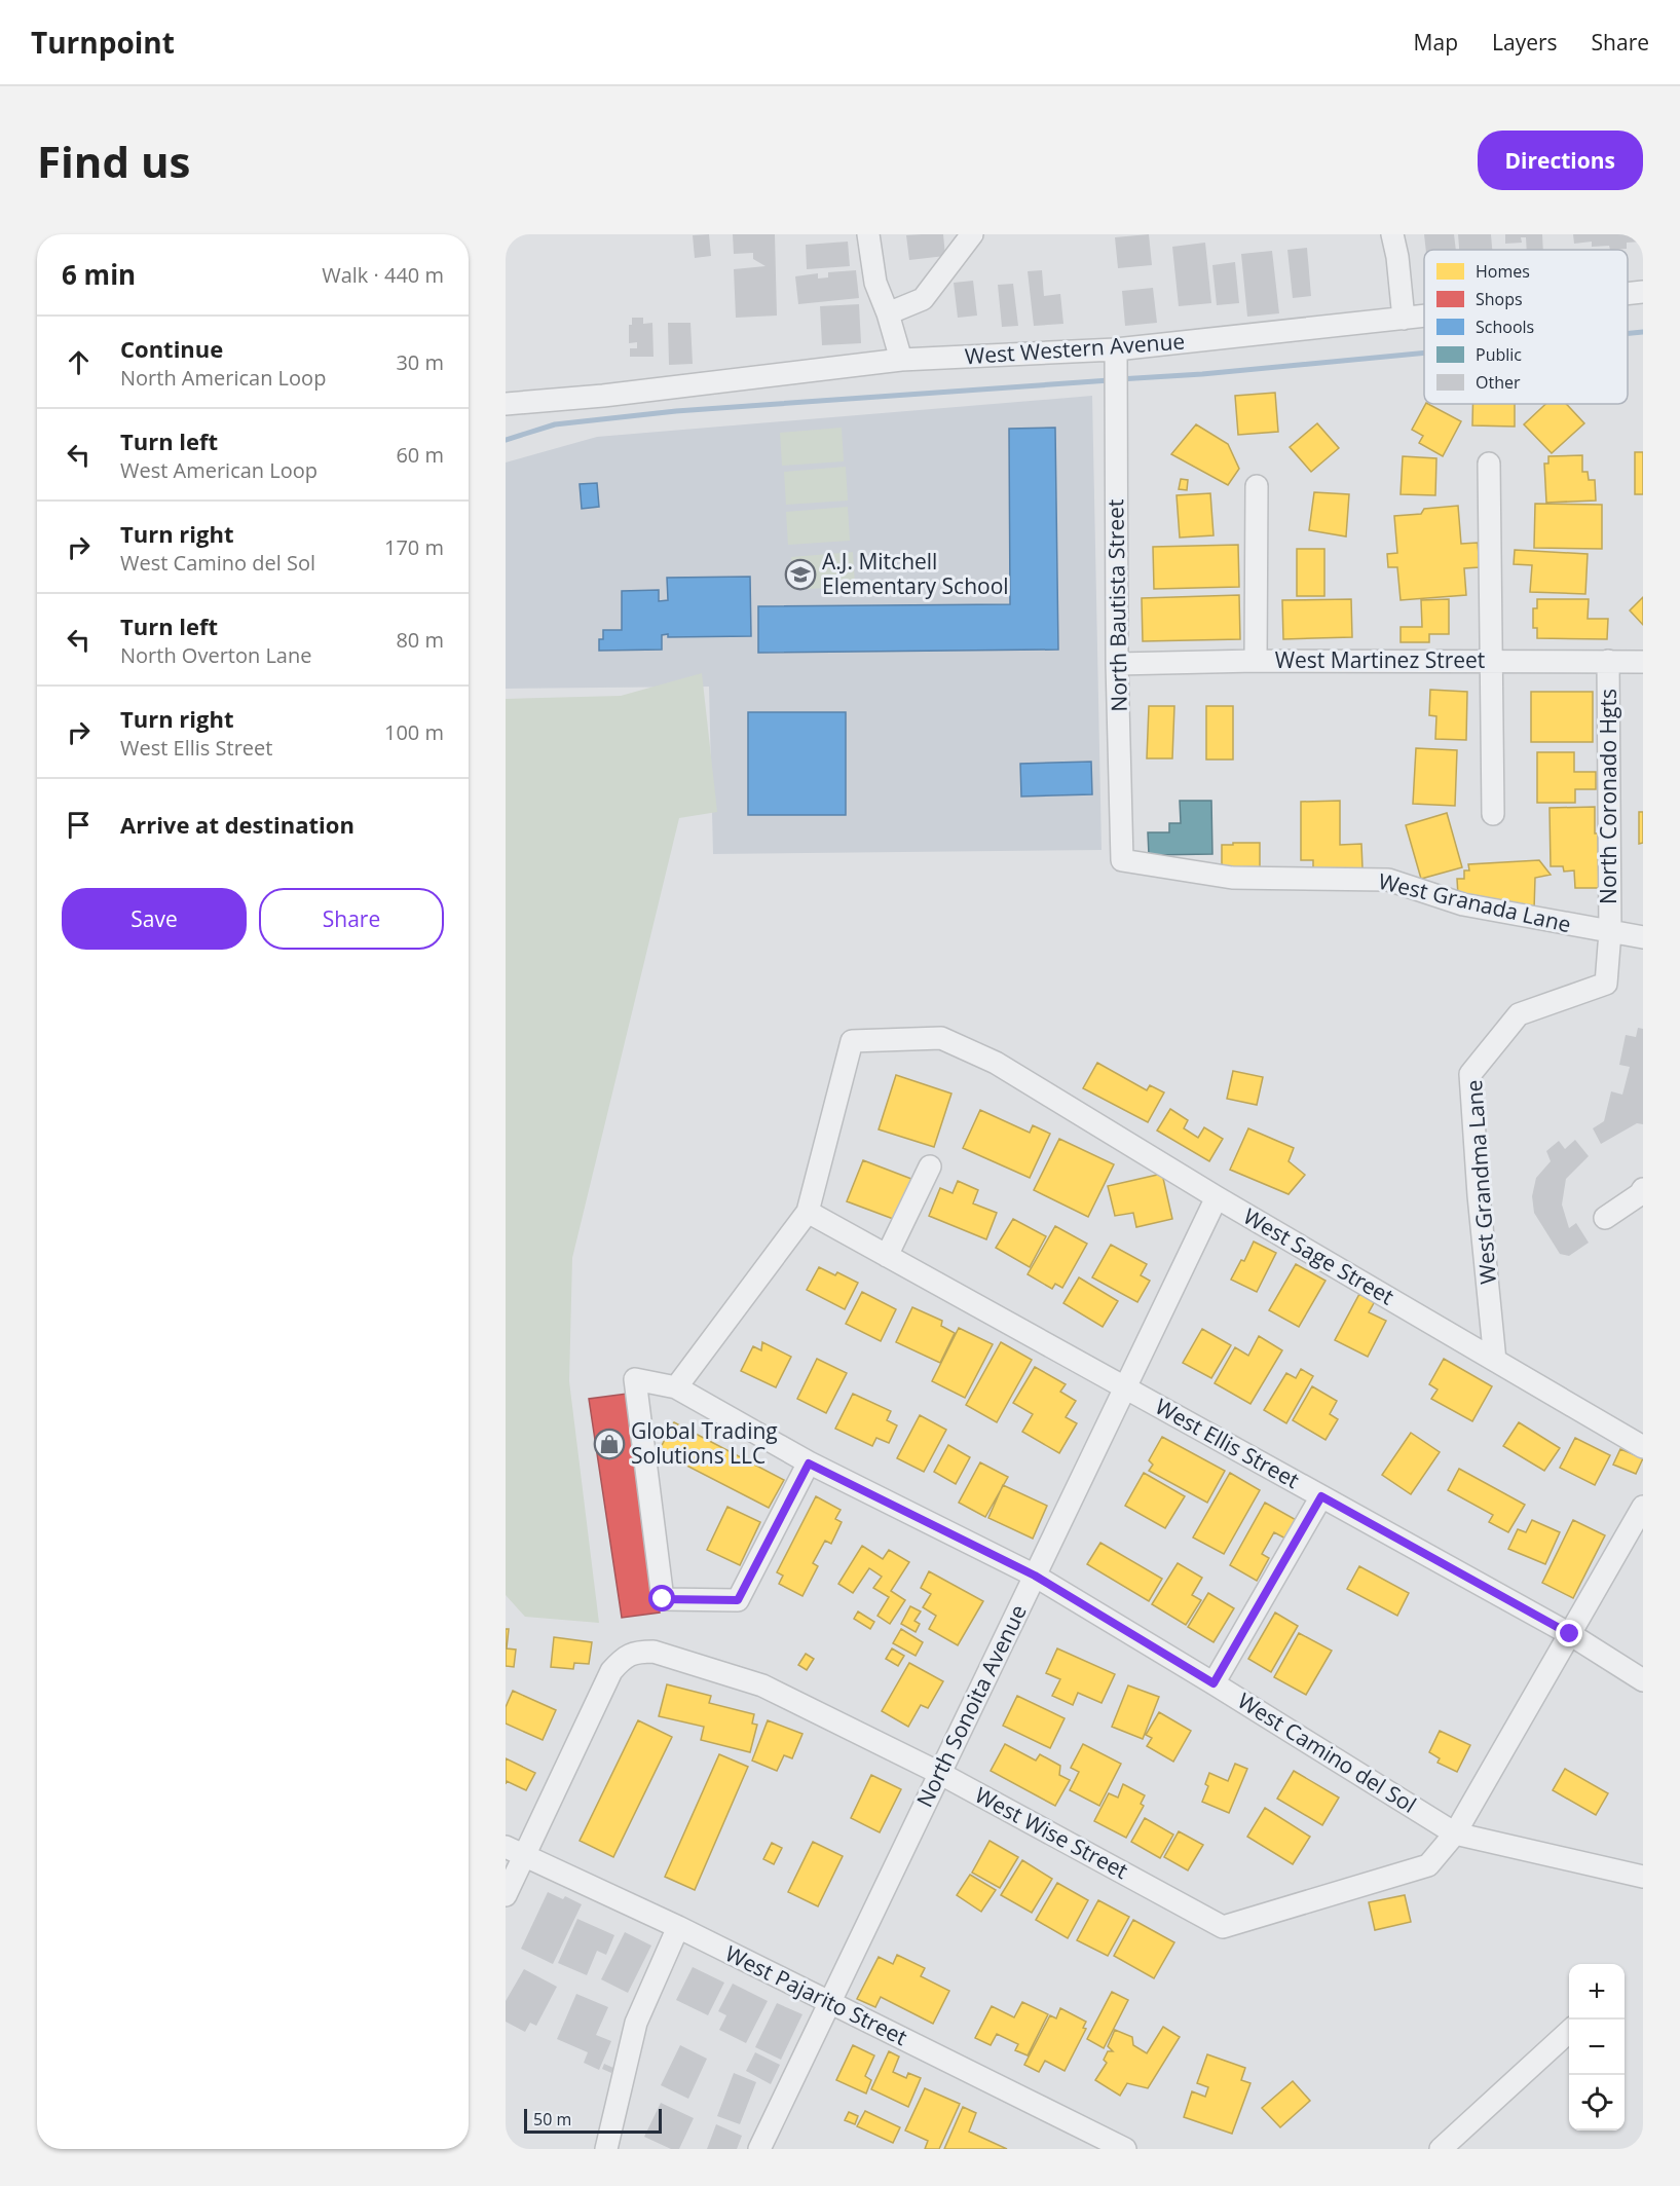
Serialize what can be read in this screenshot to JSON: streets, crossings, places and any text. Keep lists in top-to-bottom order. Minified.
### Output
{"streets":{"street":["West Western Avenue","North Bautista Street","West Martinez Street","North Coronado Hgts","West Granada Lane","West Grandma Lane","West Sage Street","West Ellis Street","North Sonoita Avenue","West Camino del Sol","West Wise Street","West Pajarito Street"]},"crossings":[["West Western Avenue","North Bautista Street"],["North Bautista Street","West Martinez Street"],["North Bautista Street","West Granada Lane"],["West Martinez Street","North Coronado Hgts"],["North Coronado Hgts","West Granada Lane"],["North Coronado Hgts","West Grandma Lane"],["West Granada Lane","West Grandma Lane"],["West Grandma Lane","West Sage Street"],["West Sage Street","West Ellis Street"],["West Sage Street","North Sonoita Avenue"],["West Ellis Street","North Sonoita Avenue"],["West Ellis Street","West Wise Street"],["North Sonoita Avenue","West Camino del Sol"],["North Sonoita Avenue","West Wise Street"],["North Sonoita Avenue","West Pajarito Street"],["West Camino del Sol","West Wise Street"],["West Wise Street","West Pajarito Street"]],"places":{"school or university":["A.J. Mitchell Elementary School"],"shop":["Global Trading Solutions LLC"]},"legend":["Homes","Shops","Schools","Public","Other"],"scale_bar":"50 m","page":{"header":"Turnpoint","nav":["Map","Layers","Share"],"buttons":["Directions",["Save","Share"]],"title":"Find us","heading":["6 min","Walk · 440 m"],"list":[["Continue","North American Loop","30 m"],["Turn left","West American Loop","60 m"],["Turn right","West Camino del Sol","170 m"],["Turn left","North Overton Lane","80 m"],["Turn right","West Ellis Street","100 m"],"Arrive at destination"],"map_buttons":["+","−"],"scale":"50 m"}}
